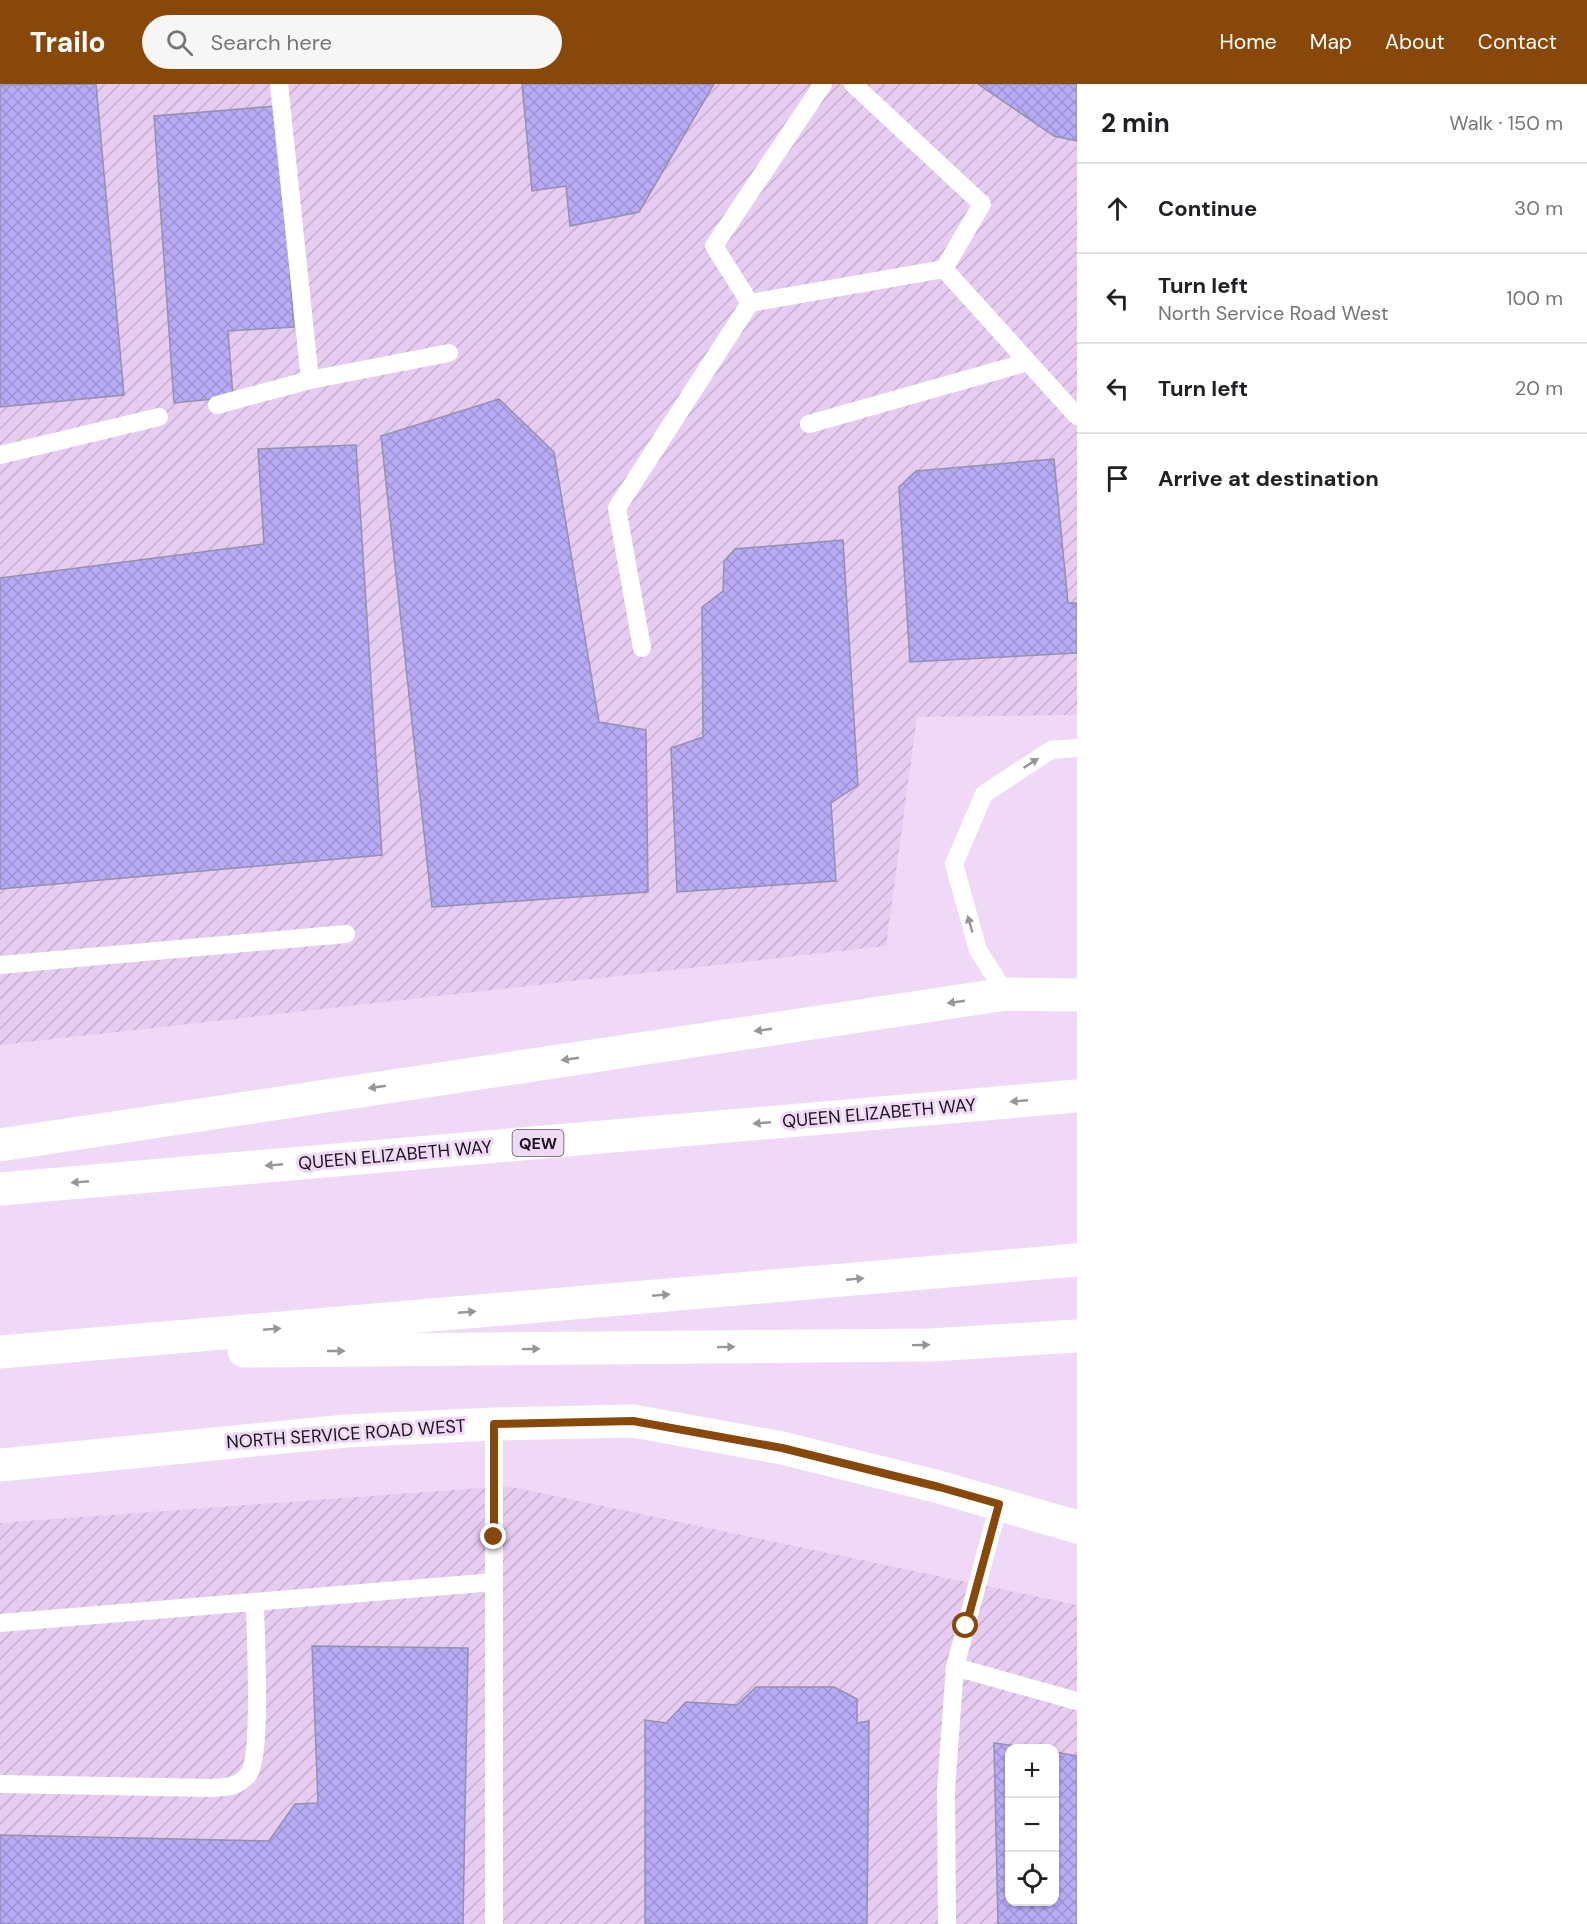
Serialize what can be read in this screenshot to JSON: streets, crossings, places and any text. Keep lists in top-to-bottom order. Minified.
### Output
{"streets":{"main road":["QUEEN ELIZABETH WAY","QEW","NORTH SERVICE ROAD WEST"]},"page":{"header":"Trailo","search":"Search here","nav":["Home","Map","About","Contact"],"heading":["2 min","Walk · 150 m"],"list":[["Continue","30 m"],["Turn left","North Service Road West","100 m"],["Turn left","20 m"],"Arrive at destination"],"map_buttons":["+","−"]}}
